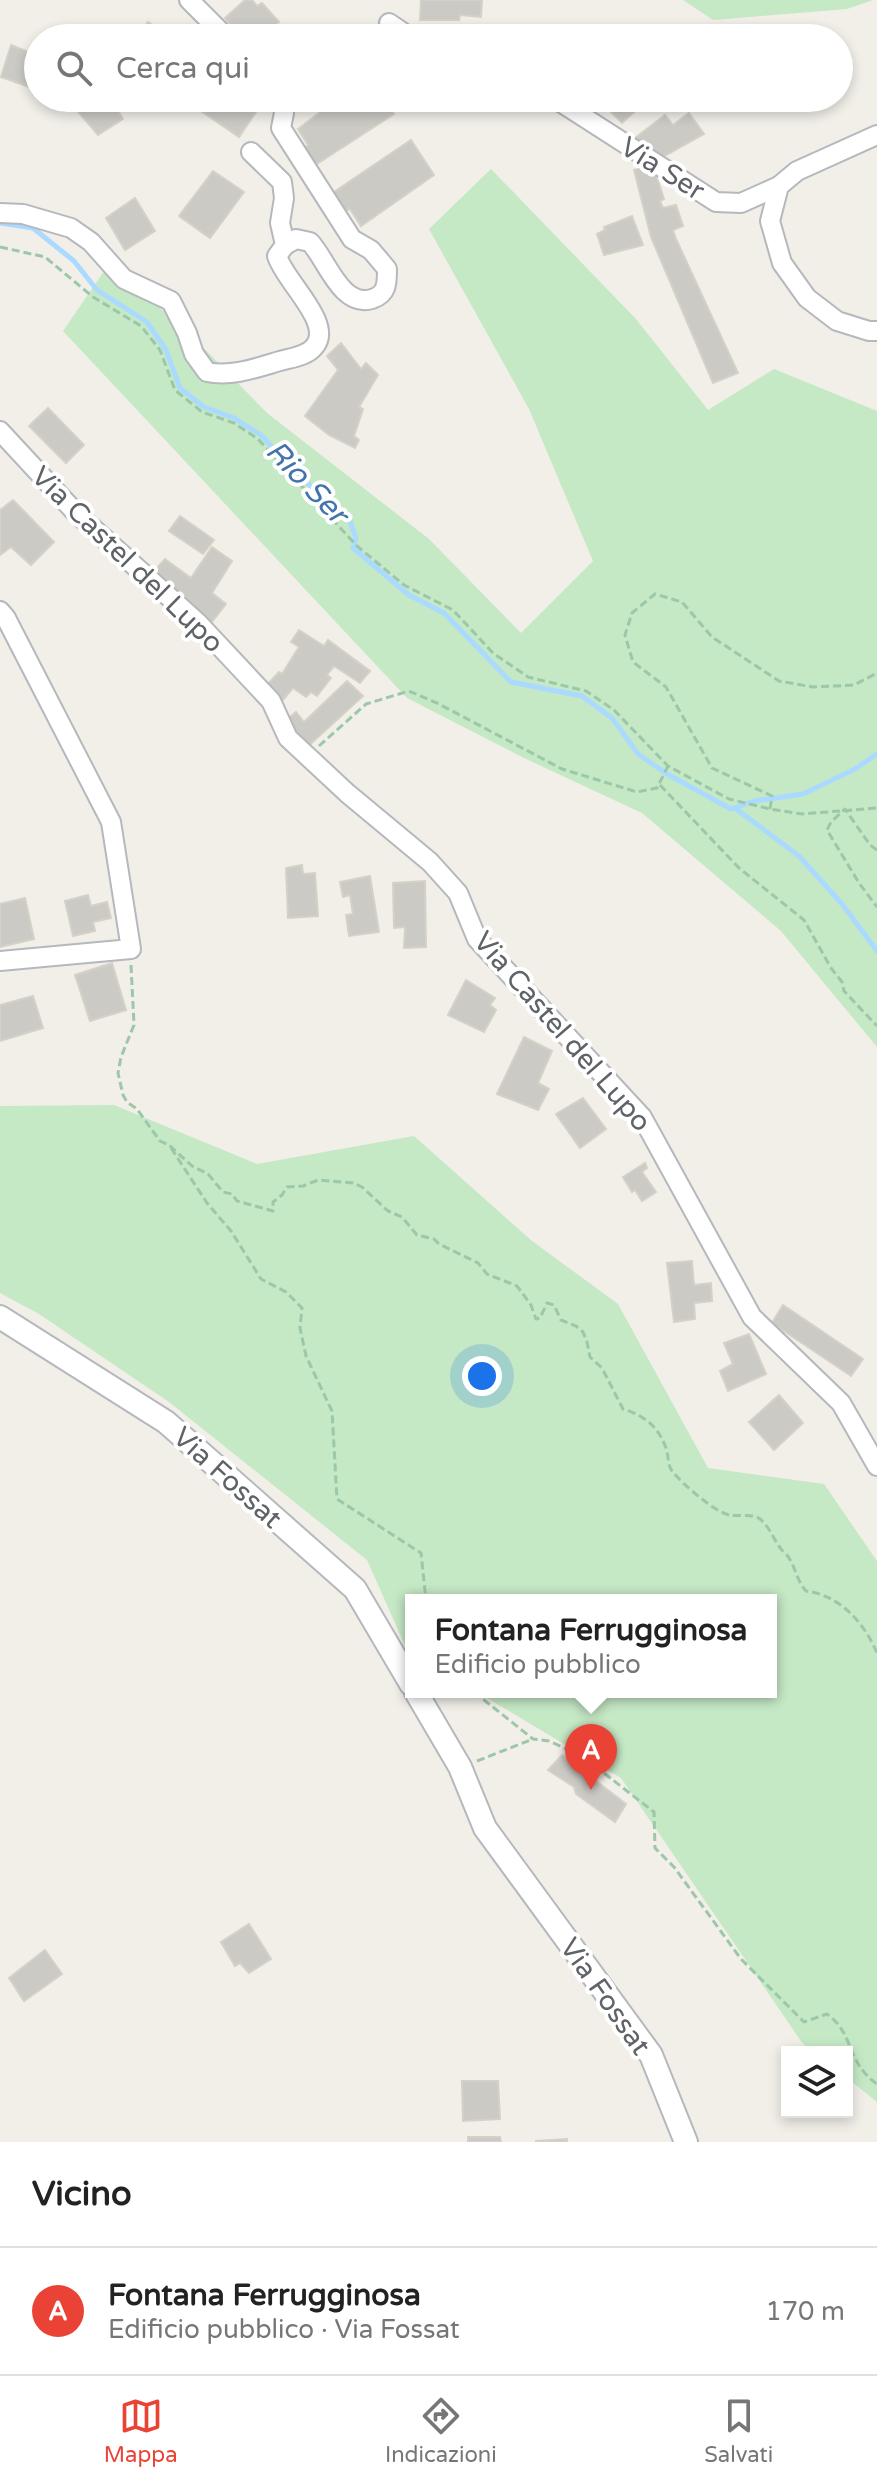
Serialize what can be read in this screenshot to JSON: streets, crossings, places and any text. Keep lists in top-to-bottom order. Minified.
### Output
{"streets":{"street":["Via Ser","Via Castel del Lupo","Via Fossat"]},"water":["Rio Ser"],"page":{"search":"Cerca qui","popup":["Fontana Ferrugginosa","Edificio pubblico"],"pins":"A","heading":"Vicino","list":[{"mark":"A","name":"Fontana Ferrugginosa","note":"Edificio pubblico · Via Fossat","value":"170 m"}],"nav":["Mappa","Indicazioni","Salvati"]}}
